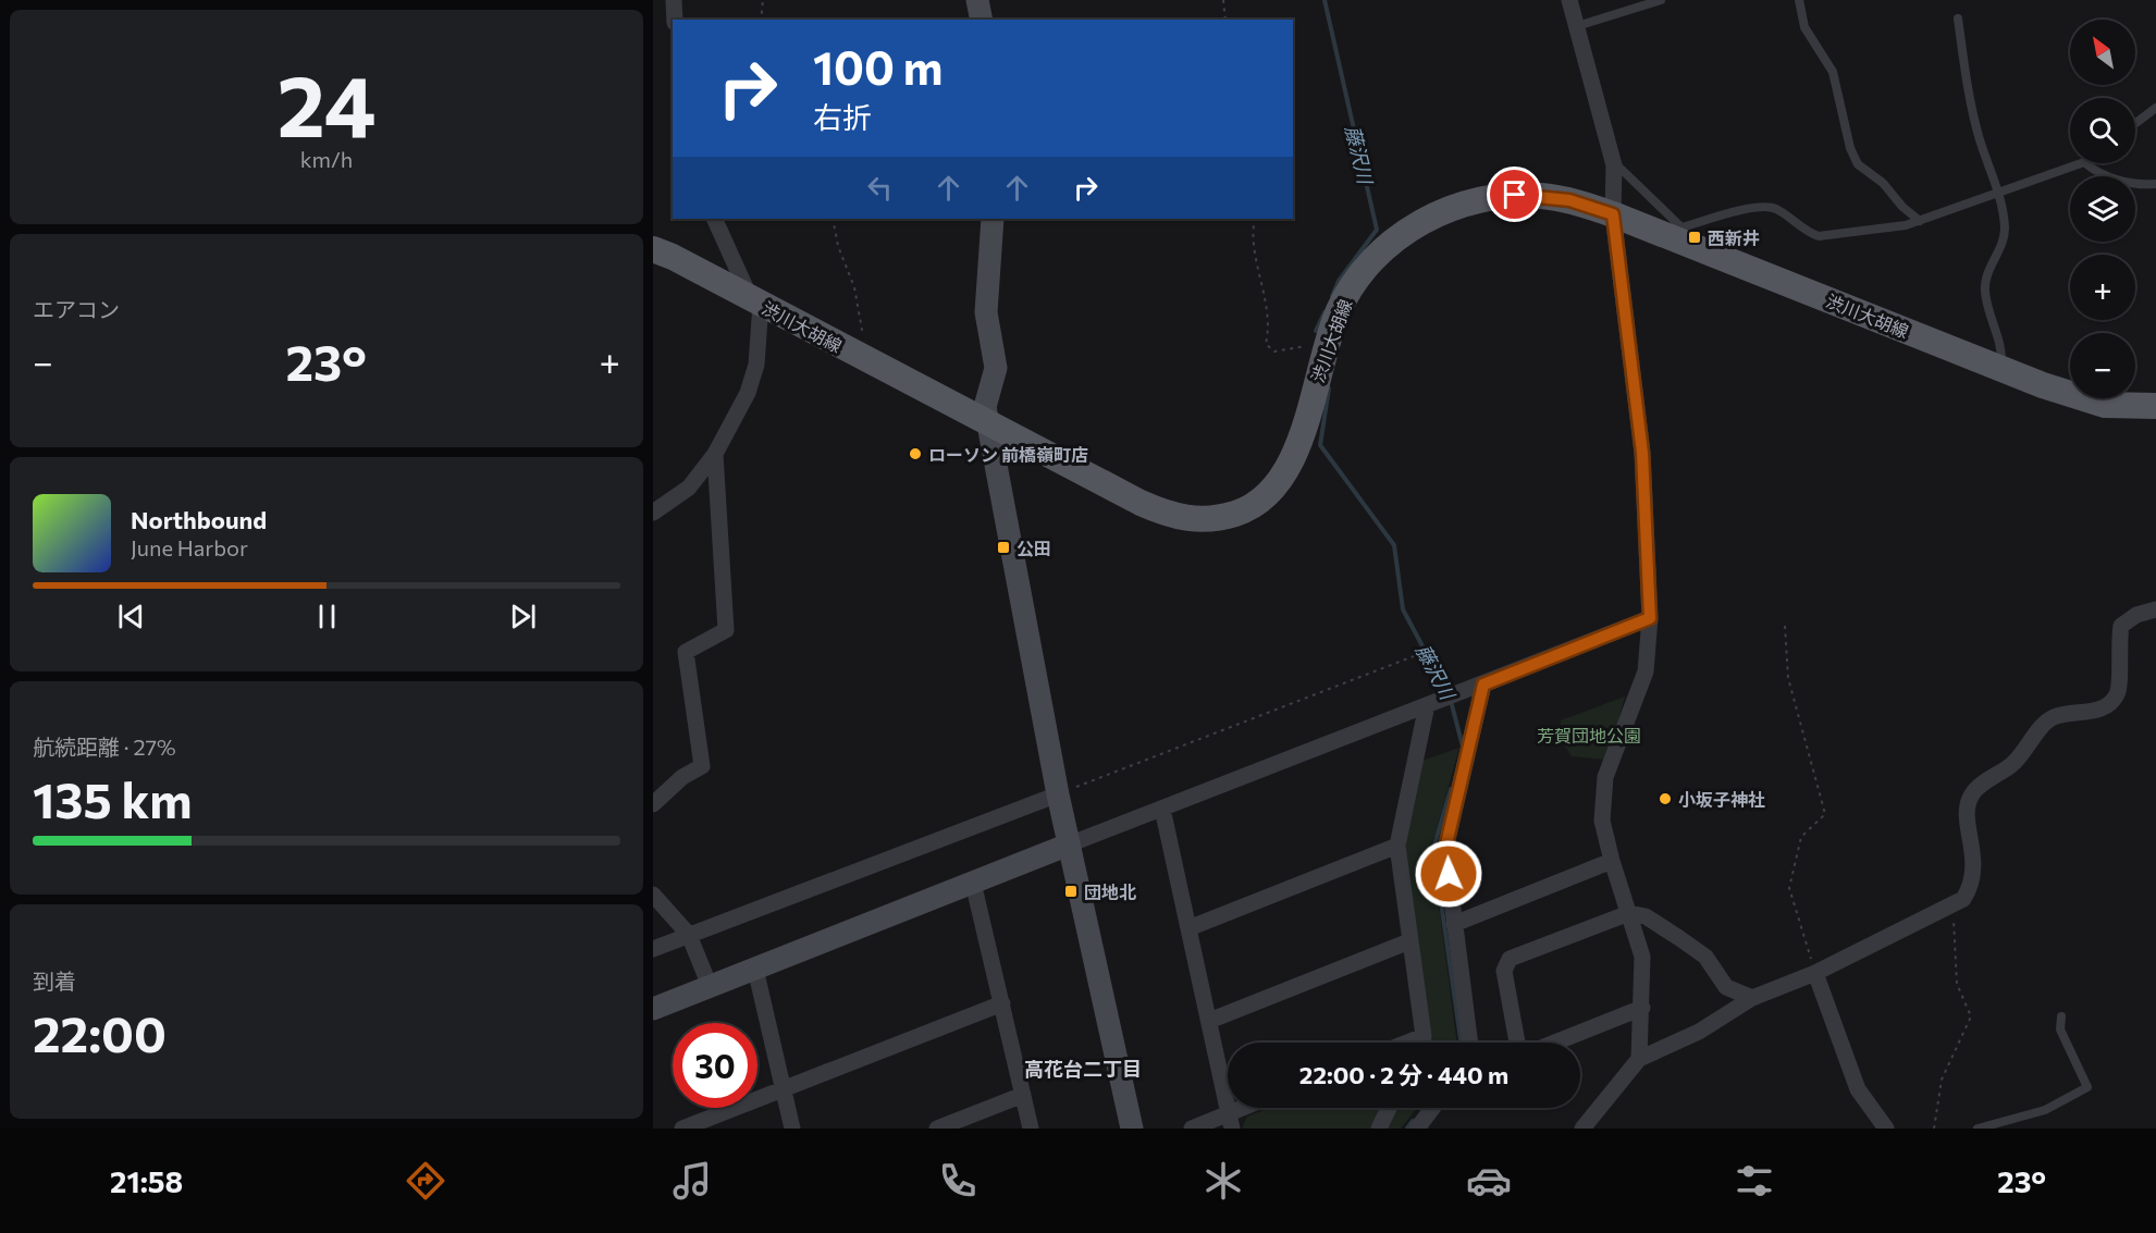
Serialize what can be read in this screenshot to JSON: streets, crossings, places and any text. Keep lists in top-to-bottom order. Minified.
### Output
{"streets":{"main road":["渋川大胡線"]},"districts":["高花台二丁目"],"water":["藤沢川"],"parks":["芳賀団地公園"],"places":{"transit":["西新井","公田","団地北"],"other":["ローソン 前橋嶺町店","小坂子神社"]},"north":"top left","page":{"tile":[["24","km/h"],"エアコン",["航続距離 · 27%","135 km"],["到着","22:00"]],"map_buttons":["+","−"],"turn":["100 m","右折"],"heat":["−","23°","+"],"song":["Northbound","June Harbor"],"limit":"30","trip":"22:00 · 2 分 · 440 m","tabs":["21:58","23°"]}}
